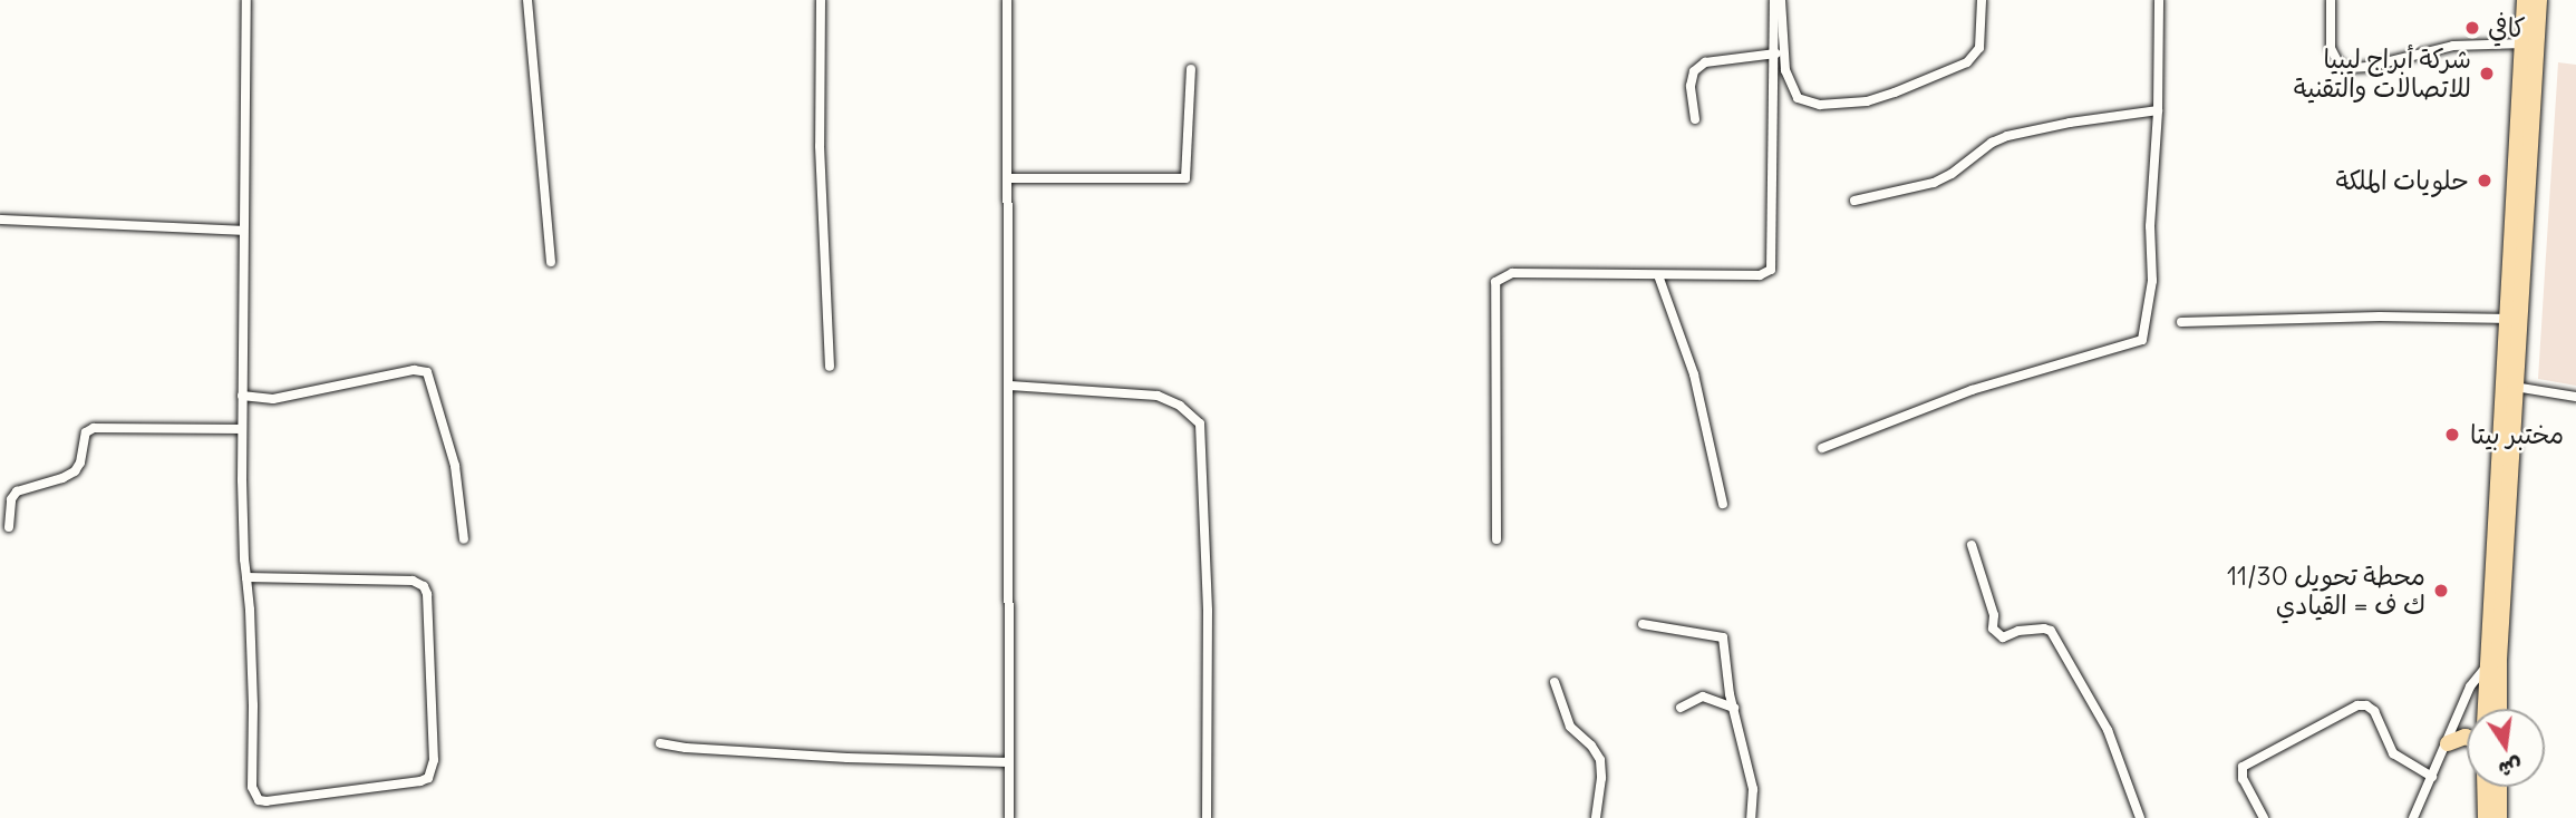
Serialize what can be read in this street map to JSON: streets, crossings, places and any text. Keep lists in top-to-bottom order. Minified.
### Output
{"places":["كافي","شركة أبراج ليبيا للاتصالات والتقنية","حلويات الملكة","مختبر بيتا","محطة تحويل 11/30 ك ف = القيادي"],"north":"bottom"}
